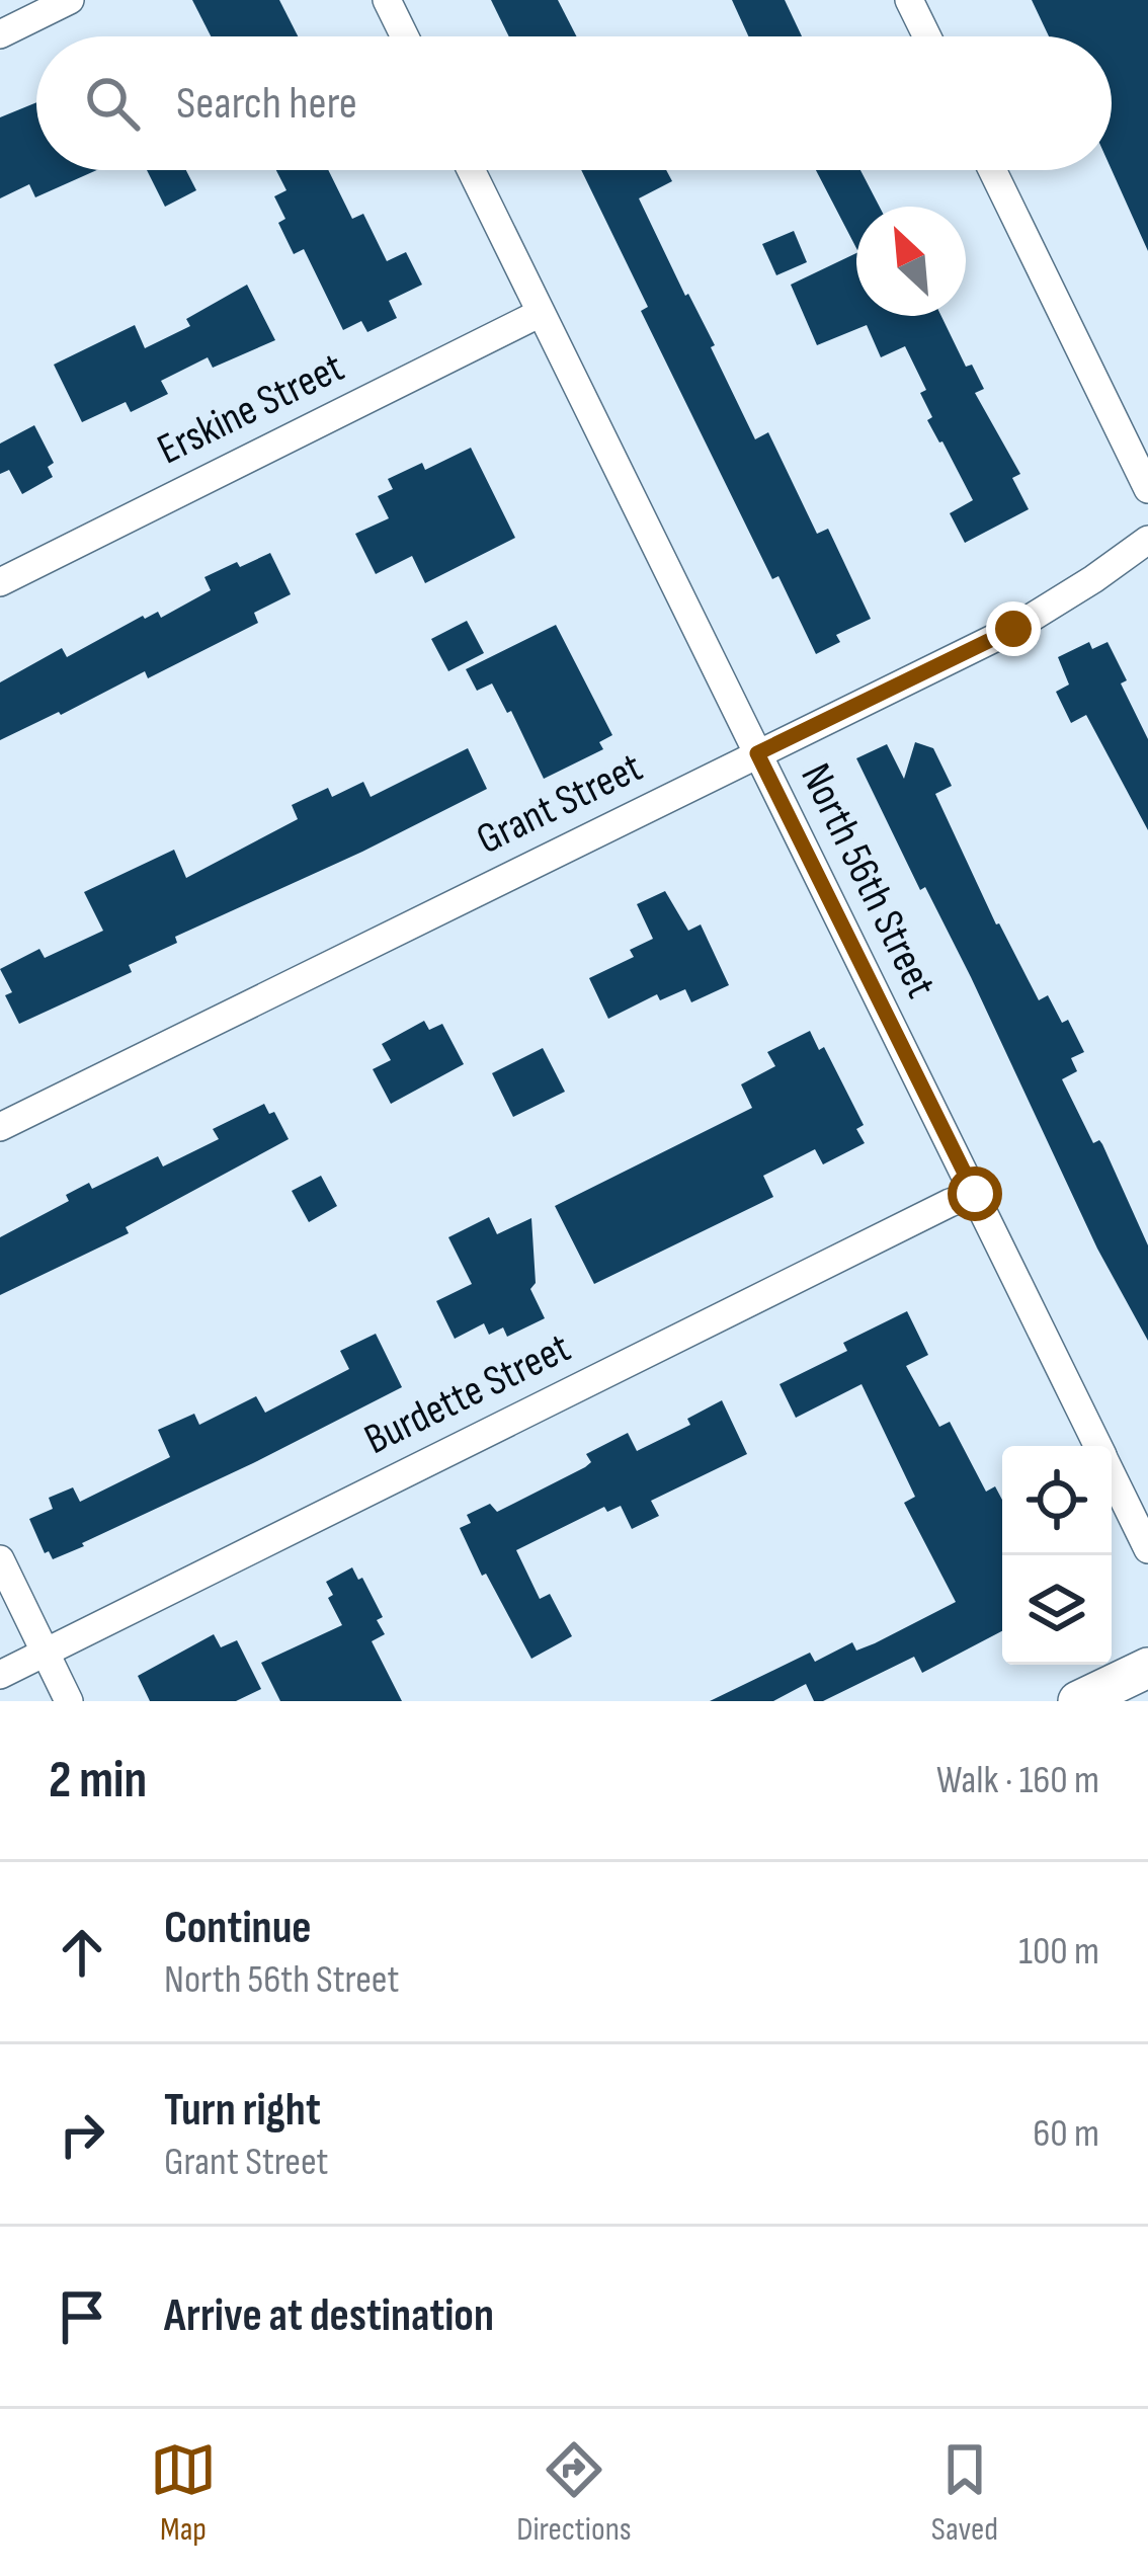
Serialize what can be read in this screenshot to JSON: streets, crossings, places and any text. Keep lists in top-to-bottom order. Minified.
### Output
{"streets":{"street":["Erskine Street","Grant Street","North 56th Street","Burdette Street"]},"crossings":[["Erskine Street","North 56th Street"],["Grant Street","North 56th Street"],["North 56th Street","Burdette Street"]],"north":"top left","page":{"search":"Search here","heading":["2 min","Walk · 160 m"],"list":[["Continue","North 56th Street","100 m"],["Turn right","Grant Street","60 m"],"Arrive at destination"],"nav":["Map","Directions","Saved"]}}
